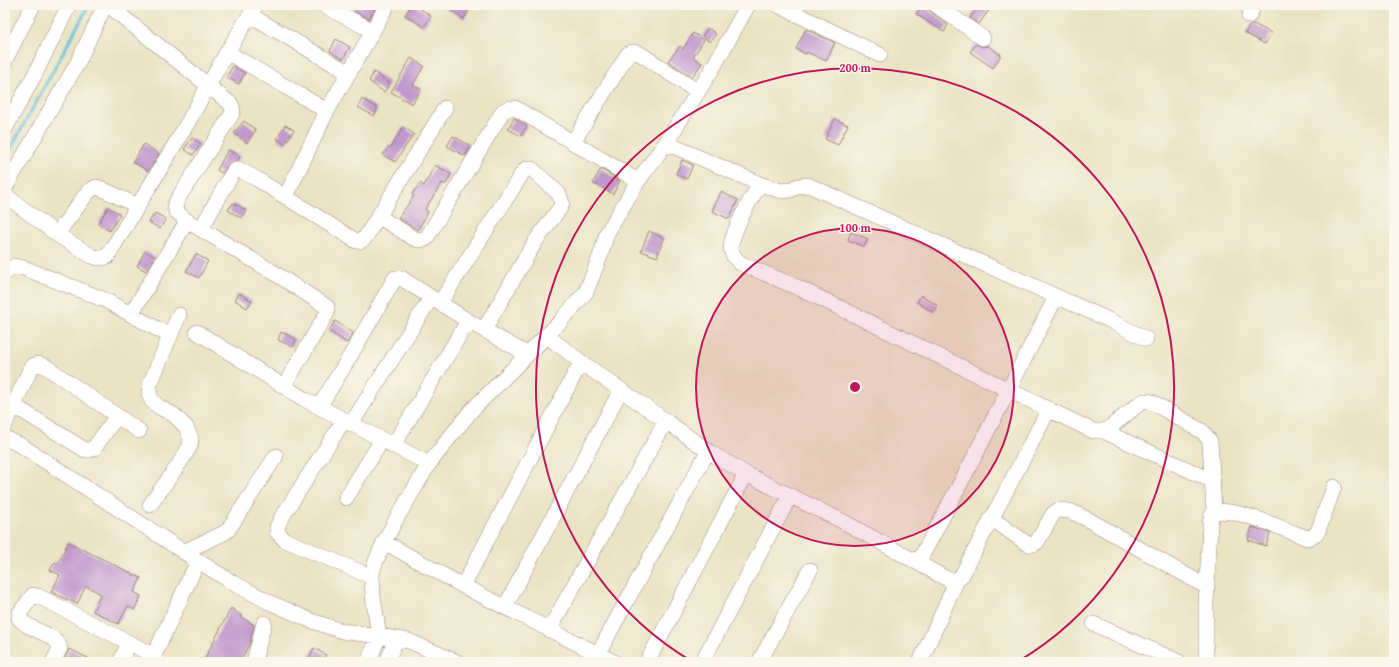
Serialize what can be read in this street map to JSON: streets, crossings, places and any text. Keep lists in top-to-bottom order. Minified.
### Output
{"rings":["200 m","100 m"]}
